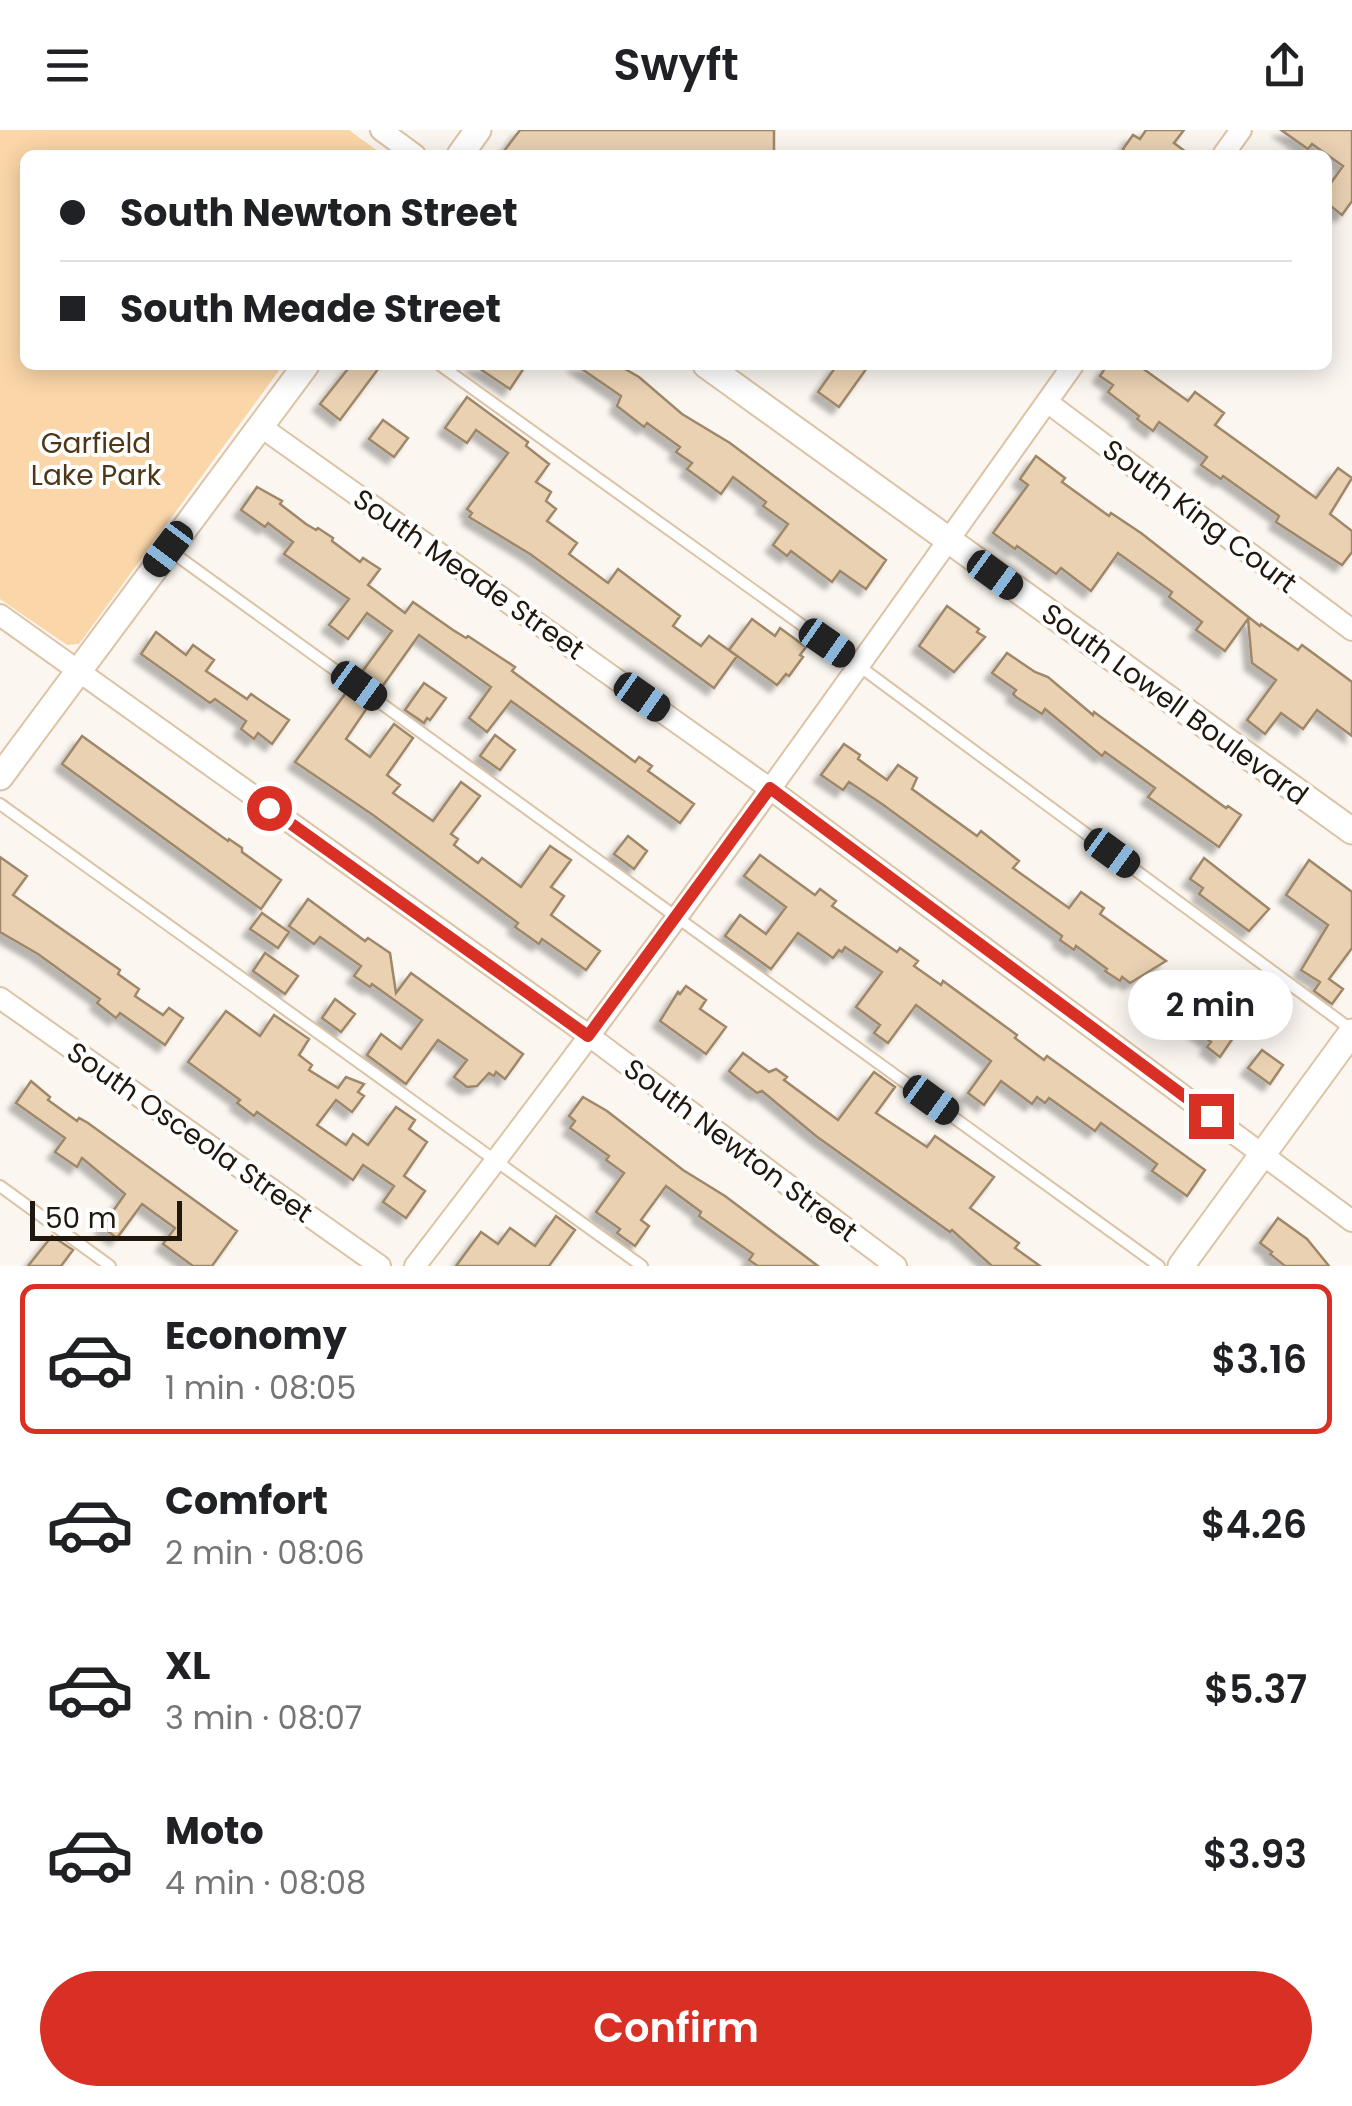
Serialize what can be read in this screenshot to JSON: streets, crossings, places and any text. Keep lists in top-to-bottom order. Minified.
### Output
{"streets":{"street":["South King Court","South Meade Street","South Lowell Boulevard","South Osceola Street","South Newton Street"]},"parks":["Garfield Lake Park"],"scale_bar":"50 m","page":{"header":"Swyft","banner":["South Newton Street","South Meade Street"],"bubble":"2 min","scale":"50 m","list":[{"name":"Economy","note":"1 min · 08:05","value":"$3.16"},{"name":"Comfort","note":"2 min · 08:06","value":"$4.26"},{"name":"XL","note":"3 min · 08:07","value":"$5.37"},{"name":"Moto","note":"4 min · 08:08","value":"$3.93"}],"buttons":"Confirm"}}
